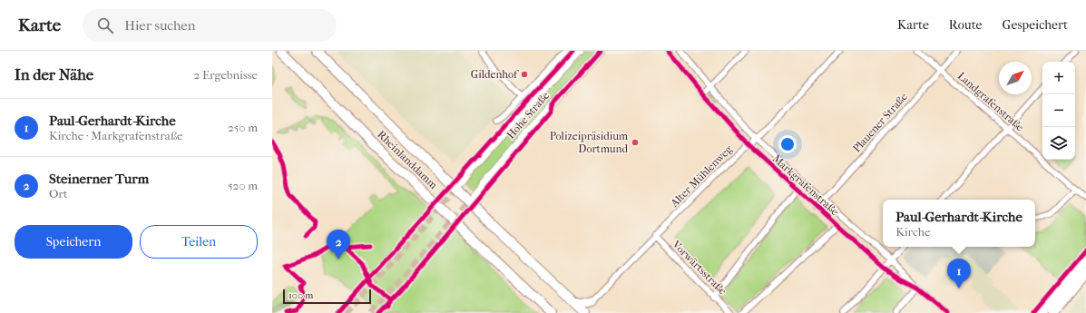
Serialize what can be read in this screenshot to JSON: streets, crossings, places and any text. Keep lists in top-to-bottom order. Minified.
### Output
{"streets":{"main road":["Hohe Straße","Rheinlanddamm"],"street":["Landgrafenstraße","Plauener Straße","Alter Mühlenweg","Markgrafenstraße","Vorwärtsstraße"]},"crossings":[["Landgrafenstraße","Plauener Straße"],["Plauener Straße","Markgrafenstraße"],["Alter Mühlenweg","Markgrafenstraße"],["Alter Mühlenweg","Vorwärtsstraße"]],"places":["Gildenhof","Polizeipräsidium Dortmund"],"scale_bar":"100 m","north":"top right","page":{"header":"Karte","search":"Hier suchen","nav":["Karte","Route","Gespeichert"],"heading":["In der Nähe","2 Ergebnisse"],"map_buttons":["+","−"],"list":[{"mark":"1","name":"Paul-Gerhardt-Kirche","note":"Kirche · Markgrafenstraße","value":"250 m"},{"mark":"2","name":"Steinerner Turm","note":"Ort","value":"520 m"}],"popup":["Paul-Gerhardt-Kirche","Kirche"],"buttons":["Speichern","Teilen"],"pins":["2","1"],"scale":"100 m"}}
